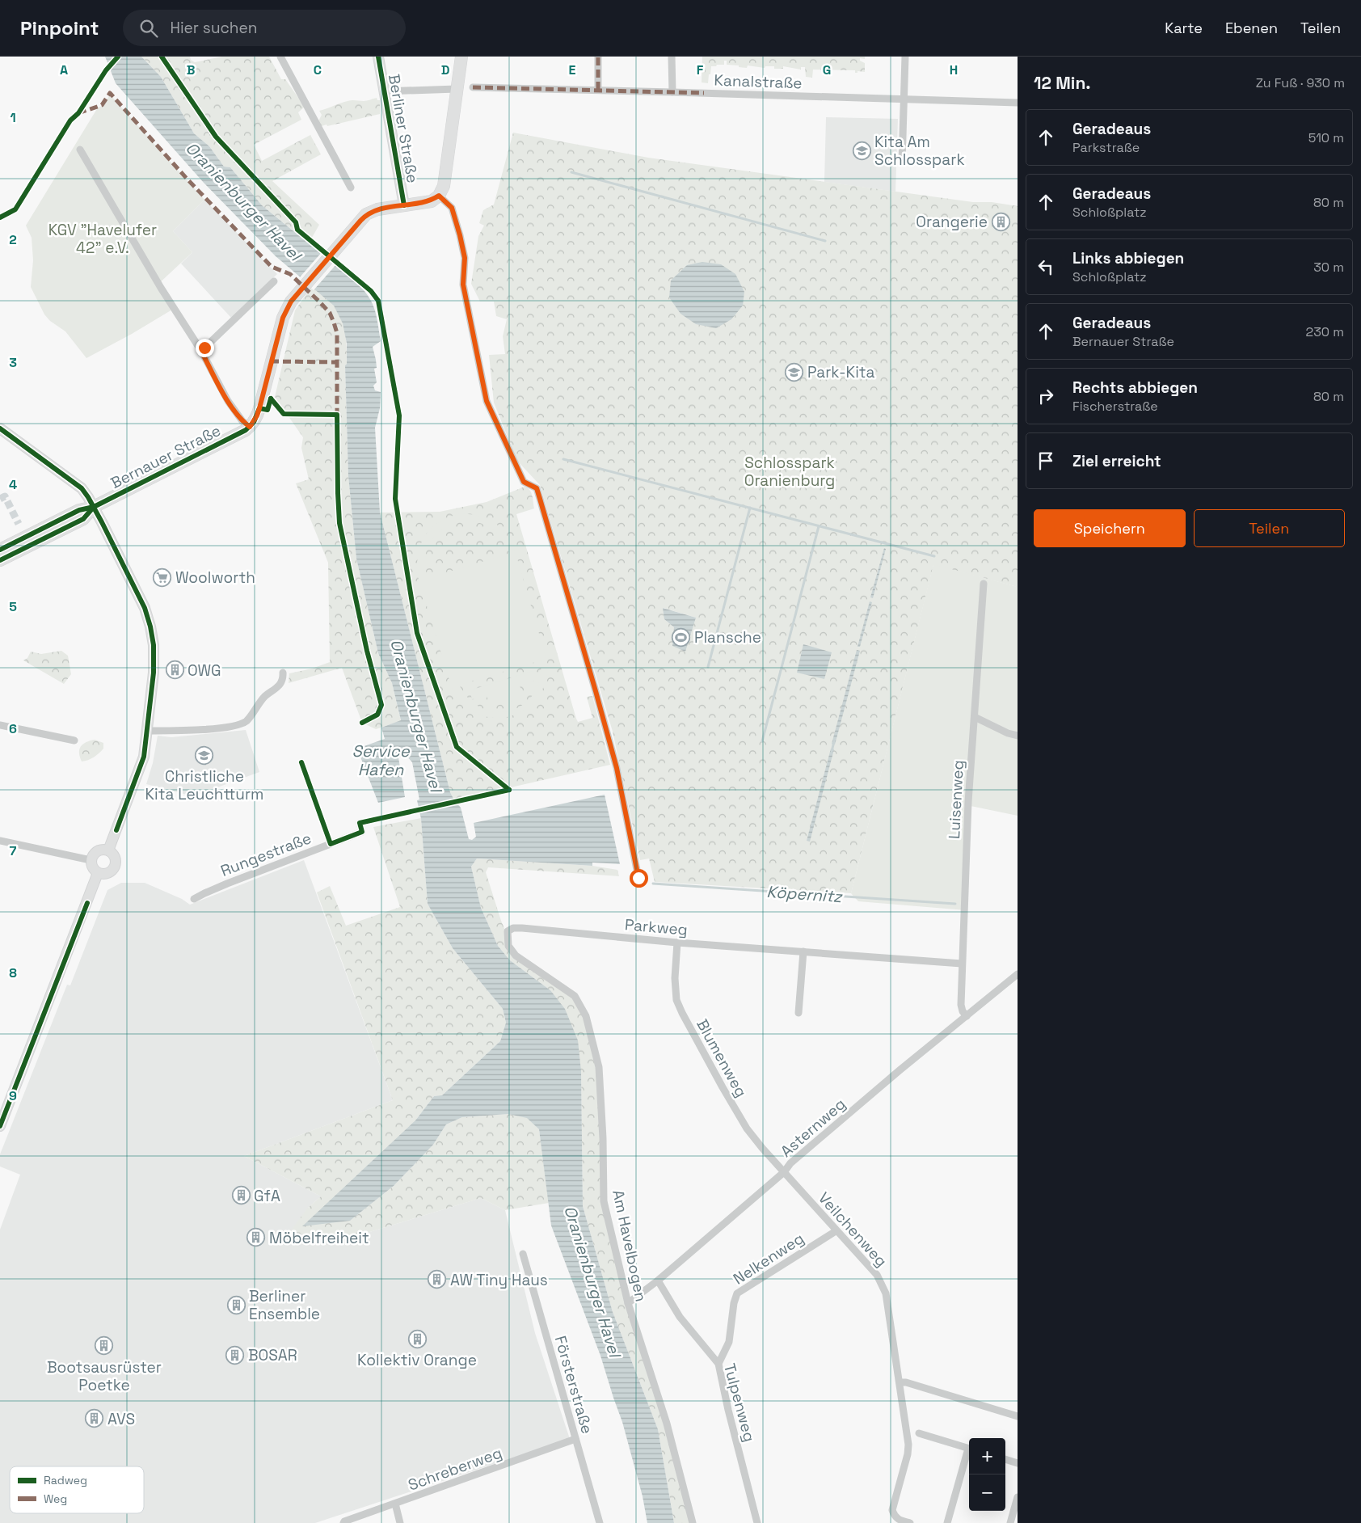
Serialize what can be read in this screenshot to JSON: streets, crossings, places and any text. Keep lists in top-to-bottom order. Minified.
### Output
{"streets":{"main road":["Berliner Straße","Bernauer Straße"],"street":["Kanalstraße","Luisenweg","Rungestraße","Parkweg","Blumenweg","Asternweg","Veilchenweg","Am Havelbogen","Nelkenweg","Försterstraße","Tulpenweg","Schreberweg"]},"crossings":[["Luisenweg","Parkweg"],["Luisenweg","Asternweg"],["Parkweg","Blumenweg"],["Parkweg","Am Havelbogen"],["Blumenweg","Asternweg"],["Blumenweg","Veilchenweg"],["Asternweg","Veilchenweg"],["Asternweg","Am Havelbogen"],["Asternweg","Tulpenweg"],["Veilchenweg","Nelkenweg"],["Nelkenweg","Tulpenweg"],["Försterstraße","Schreberweg"]],"water":["Oranienburger Havel","Service Hafen","Köpernitz"],"parks":["KGV \"Havelufer 42\" e.V.","Schlosspark Oranienburg"],"places":{"school or university":["Kita Am Schlosspark","Park-Kita","Christliche Kita Leuchtturm"],"building":["Orangerie","OWG","GfA","Möbelfreiheit","AW Tiny Haus","Berliner Ensemble","Kollektiv Orange","Bootsausrüster Poetke","BOSAR","AVS"],"supermarket":["Woolworth"],"sports":["Plansche"]},"legend":["Radweg","Weg"],"page":{"header":"Pinpoint","search":"Hier suchen","nav":["Karte","Ebenen","Teilen"],"heading":["12 Min.","Zu Fuß · 930 m"],"list":[["Geradeaus","Parkstraße","510 m"],["Geradeaus","Schloßplatz","80 m"],["Links abbiegen","Schloßplatz","30 m"],["Geradeaus","Bernauer Straße","230 m"],["Rechts abbiegen","Fischerstraße","80 m"],"Ziel erreicht"],"buttons":["Speichern","Teilen"],"map_buttons":["+","−"]},"grid":{"columns":["A","B","C","D","E","F","G","H"],"rows":["1","2","3","4","5","6","7","8","9"]}}
